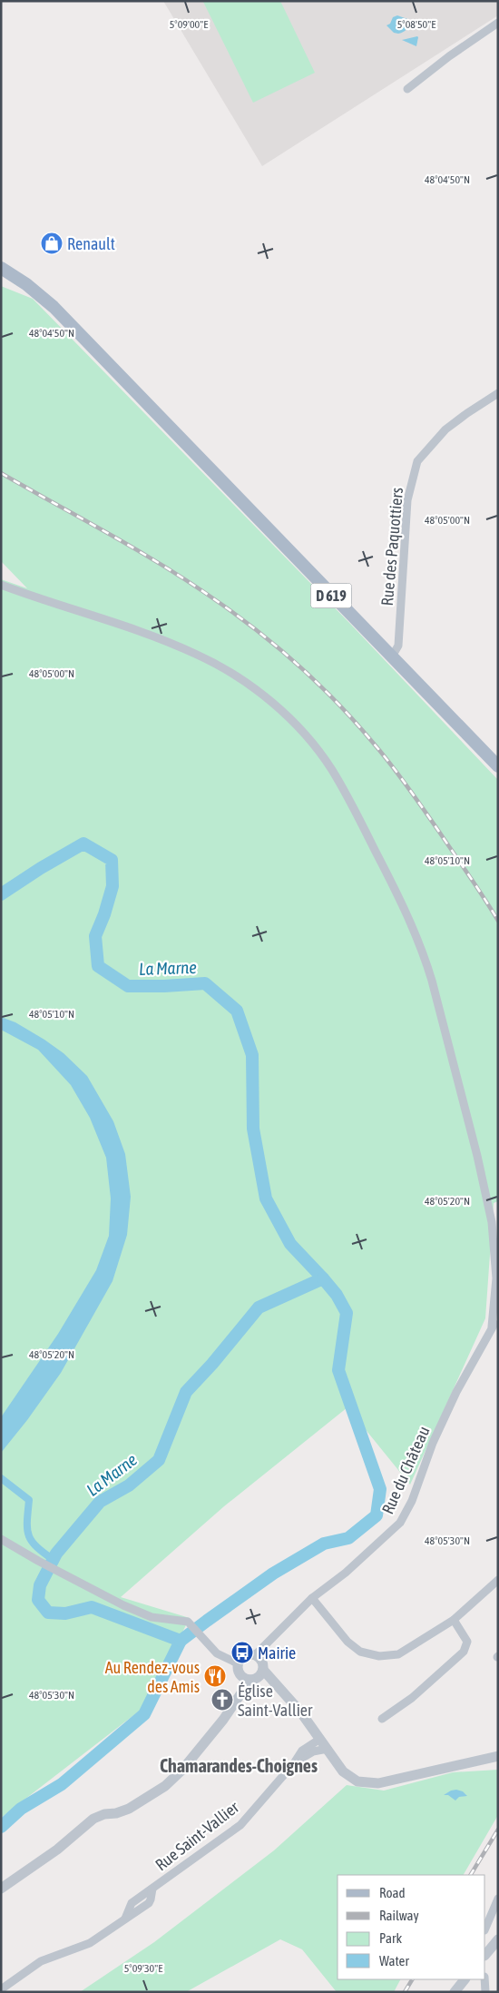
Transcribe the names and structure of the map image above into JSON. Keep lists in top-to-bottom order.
{
  "streets": {
    "main road": ["D 619"],
    "street": ["Rue des Paquottiers", "Rue du Château", "Rue Saint-Vallier"]
  },
  "crossings": [
    ["Rue des Paquottiers", "D 619"]
  ],
  "districts": ["Chamarandes-Choignes"],
  "water": ["La Marne"],
  "places": {
    "shop": ["Renault"],
    "bus stop": ["Mairie"],
    "restaurant": ["Au Rendez-vous des Amis"],
    "church": ["Église Saint-Vallier"]
  },
  "legend": [
    "Road",
    "Railway",
    "Park",
    "Water"
  ],
  "coordinates": [
    "5°09'00\"E",
    "5°08'50\"E",
    "48°04'50\"N",
    "48°05'00\"N",
    "48°05'10\"N",
    "48°05'20\"N",
    "48°05'30\"N",
    "5°09'30\"E"
  ]
}
